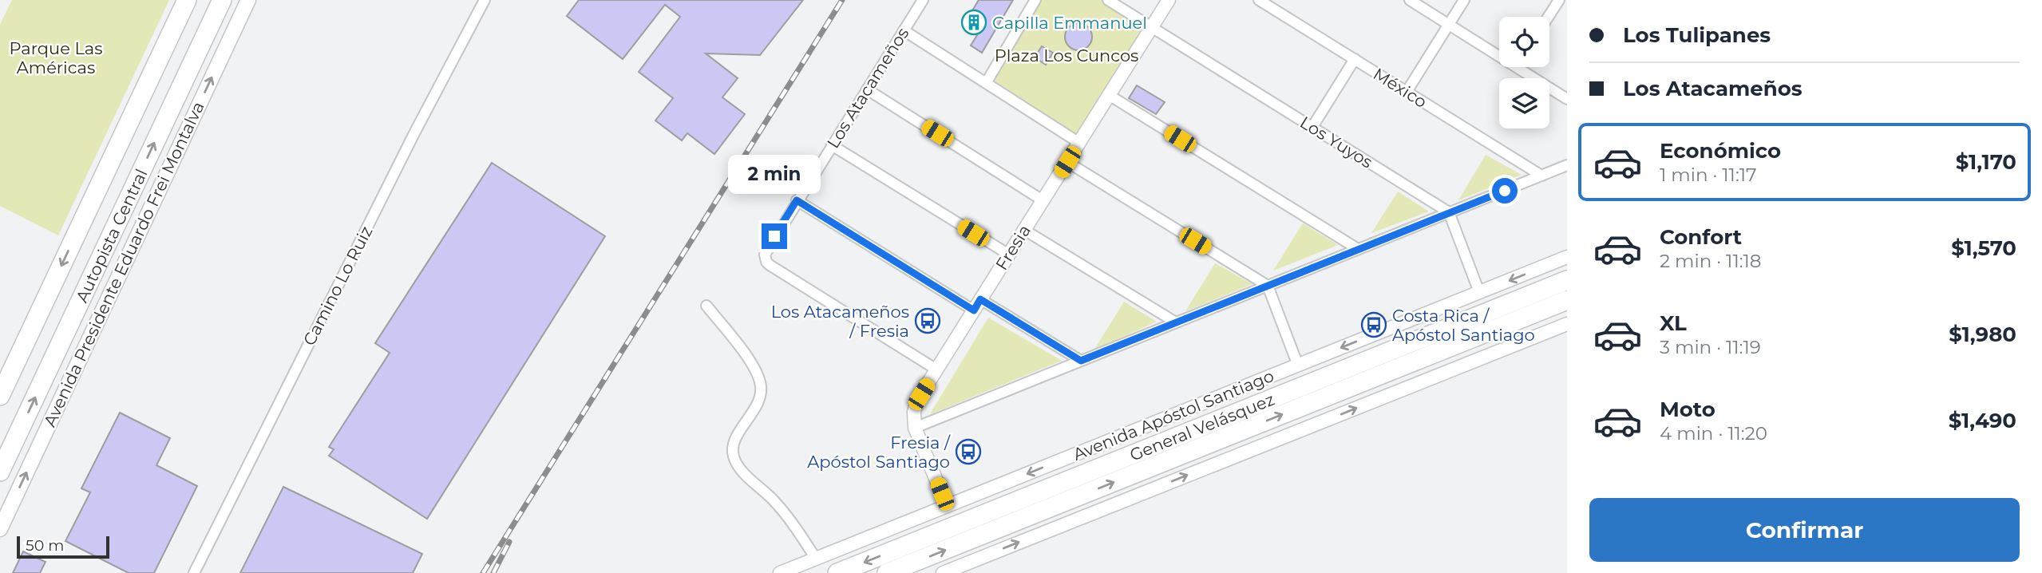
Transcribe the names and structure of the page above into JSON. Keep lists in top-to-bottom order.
{
  "streets": {
    "highway": ["Autopista Central", "General Velásquez"],
    "main road": ["Avenida Presidente Eduardo Frei Montalva"],
    "street": [
      "Los Atacameños",
      "México",
      "Los Yuyos",
      "Fresia",
      "Camino Lo Ruiz",
      "Avenida Apóstol Santiago"
    ]
  },
  "crossings": [
    ["Los Atacameños", "Fresia"],
    ["Los Yuyos", "Fresia"],
    ["Fresia", "Avenida Apóstol Santiago"]
  ],
  "one_way": ["Avenida Presidente Eduardo Frei Montalva"],
  "parks": ["Parque Las Américas", "Plaza Los Cuncos"],
  "places": {
    "building": ["Capilla Emmanuel"],
    "bus stop": ["Los Atacameños / Fresia", "Costa Rica / Apóstol Santiago", "Fresia / Apóstol Santiago"]
  },
  "scale_bar": "50 m",
  "page": {
    "banner": ["Los Tulipanes", "Los Atacameños"],
    "list": [
      {
        "name": "Económico",
        "note": "1 min · 11:17",
        "value": "$1,170"
      },
      {
        "name": "Confort",
        "note": "2 min · 11:18",
        "value": "$1,570"
      },
      {
        "name": "XL",
        "note": "3 min · 11:19",
        "value": "$1,980"
      },
      {
        "name": "Moto",
        "note": "4 min · 11:20",
        "value": "$1,490"
      }
    ],
    "bubble": "2 min",
    "buttons": "Confirmar",
    "scale": "50 m"
  }
}
